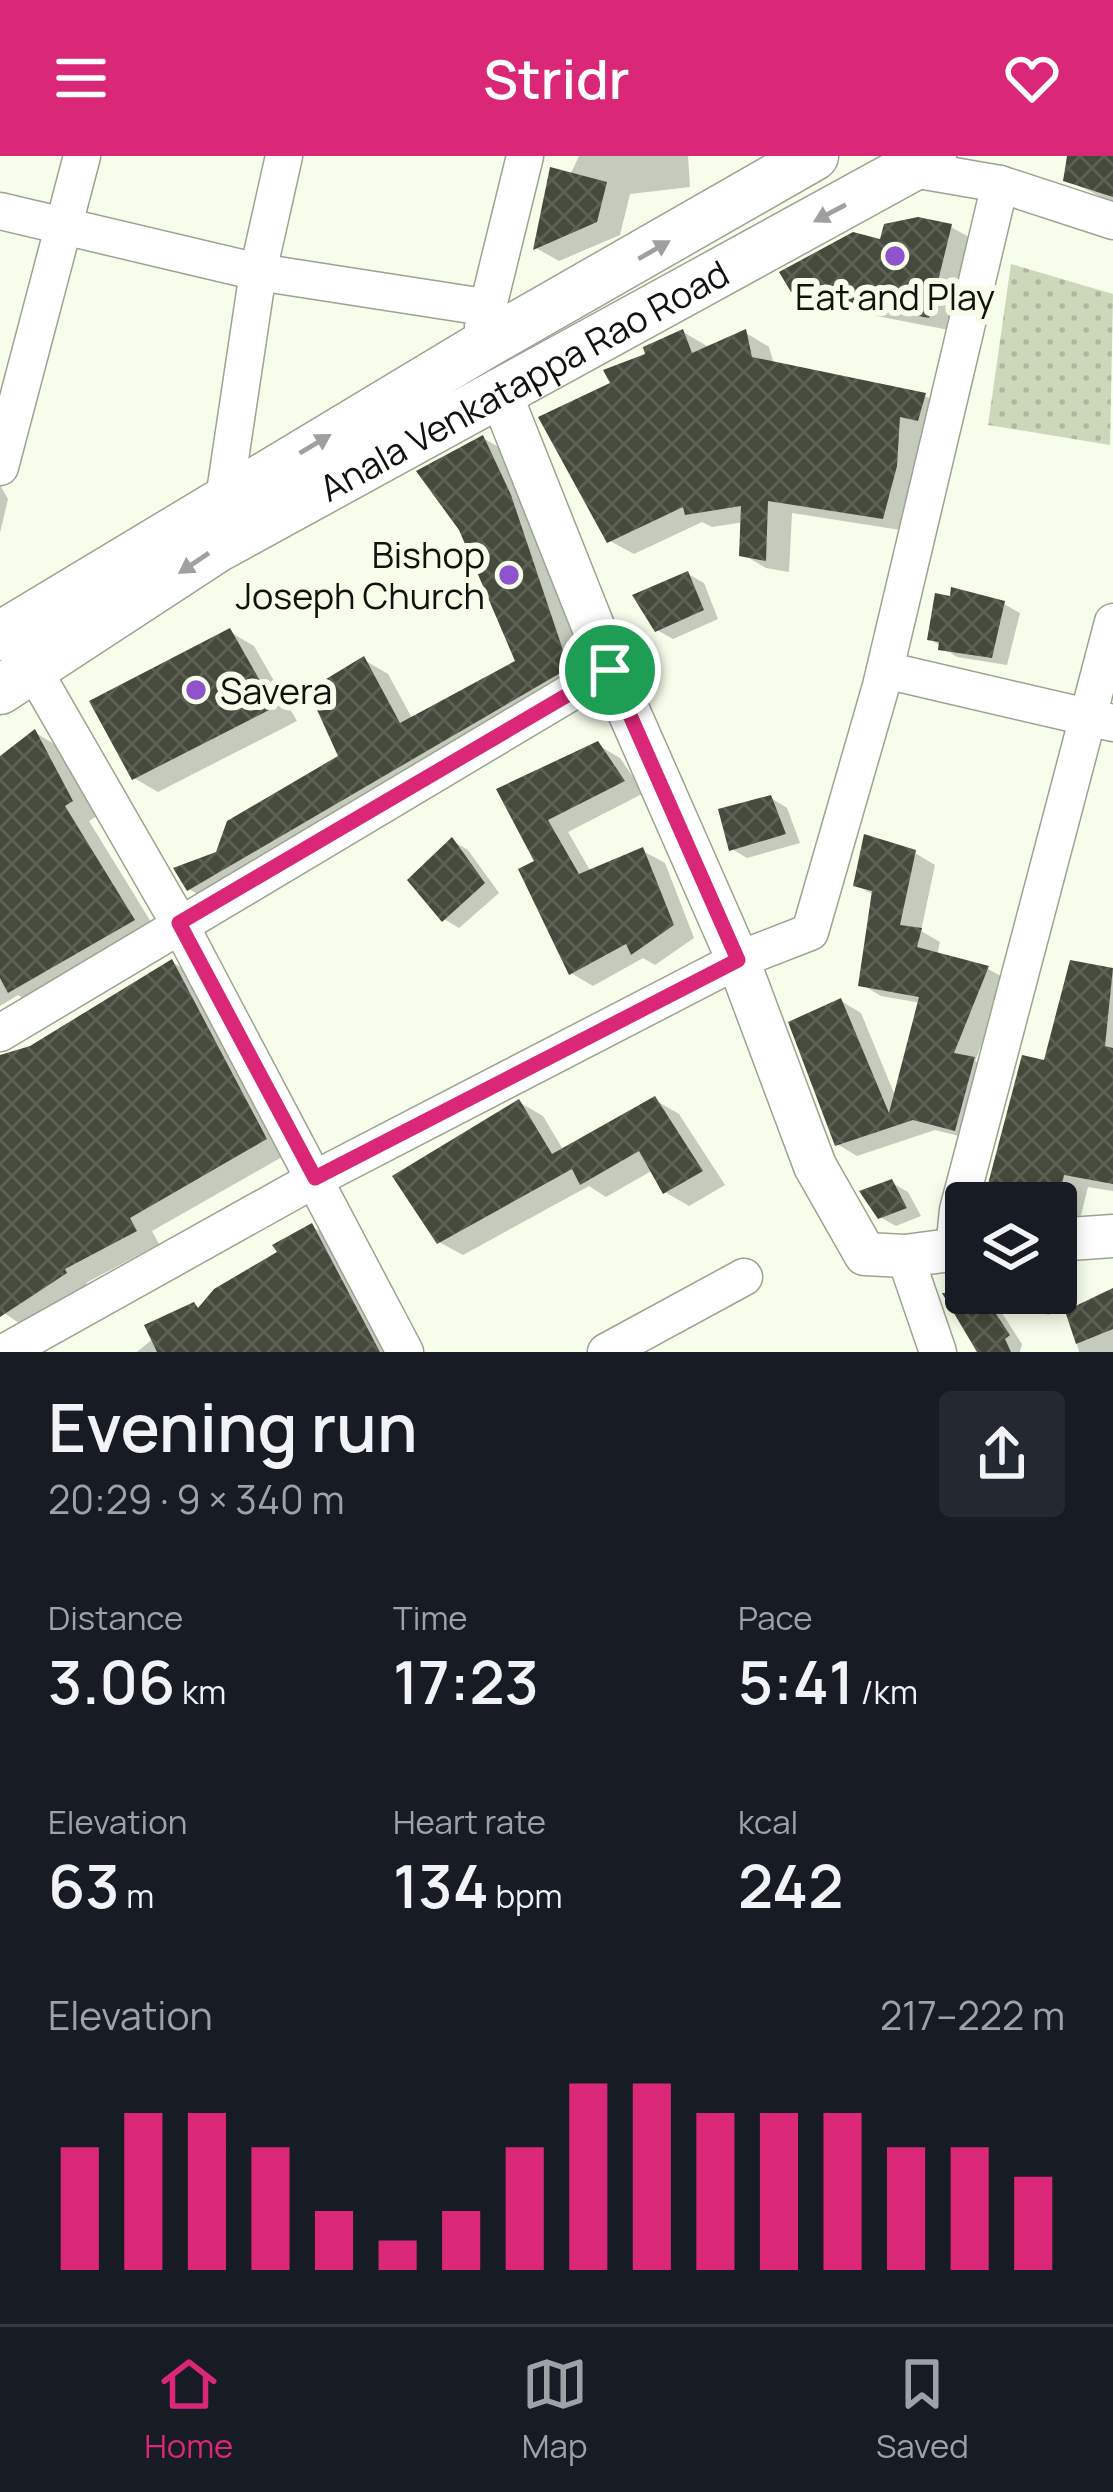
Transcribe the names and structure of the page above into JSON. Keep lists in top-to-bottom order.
{
  "streets": {
    "main road": ["Anala Venkatappa Rao Road"]
  },
  "places": ["Eat and Play", "Bishop Joseph Church", "Savera"],
  "page": {
    "header": "Stridr",
    "heading": ["Evening run", "20:29 · 9 × 340 m"],
    "stats": [
      ["Distance", "3.06 km"],
      ["Time", "17:23"],
      ["Pace", "5:41 /km"],
      ["Elevation", "63 m"],
      ["Heart rate", "134 bpm"],
      ["kcal", "242"]
    ],
    "chart": ["Elevation", "217–222 m"],
    "tabs": ["Home", "Map", "Saved"]
  }
}
